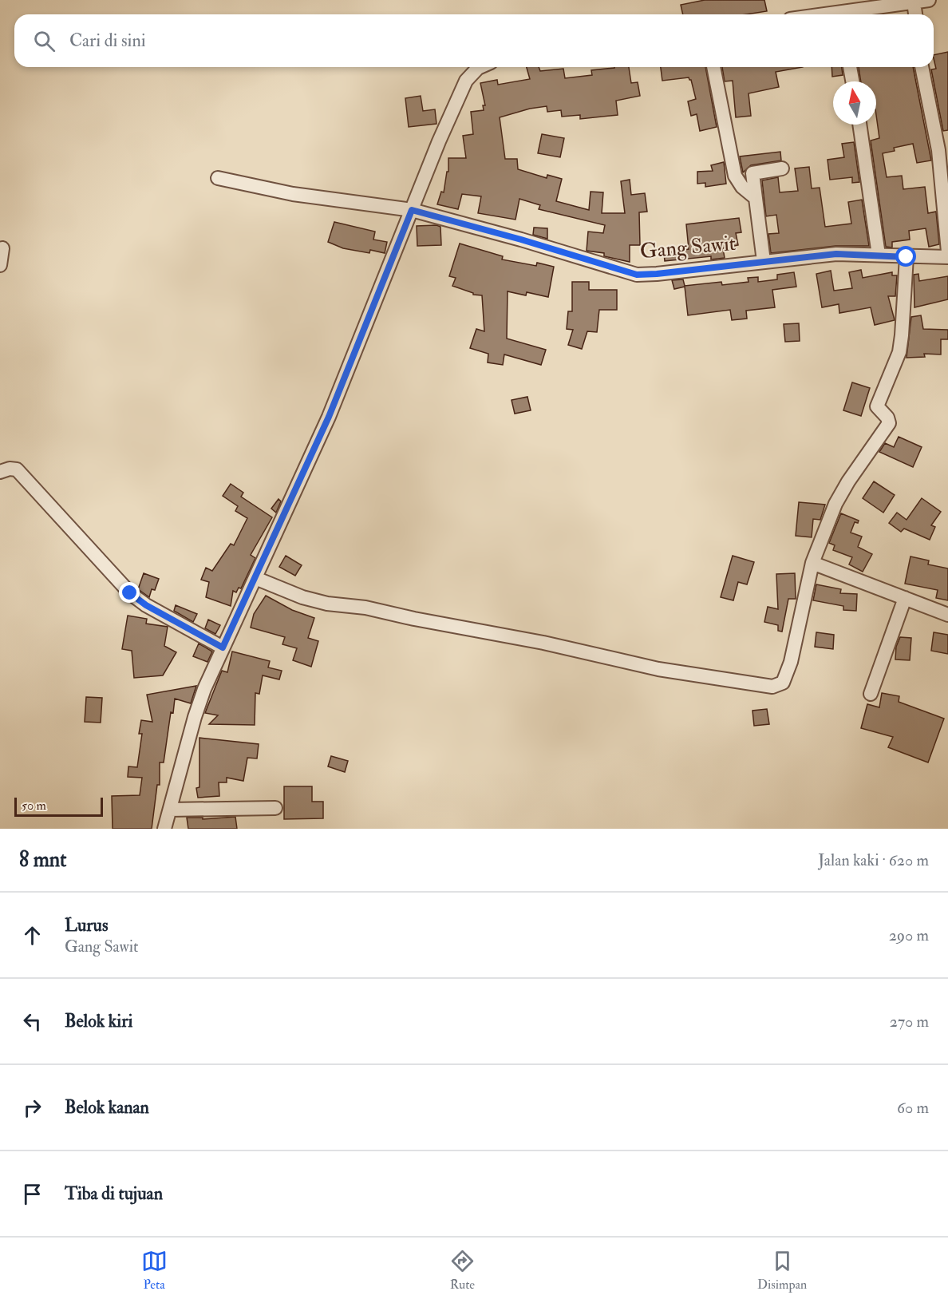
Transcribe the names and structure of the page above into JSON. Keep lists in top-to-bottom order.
{
  "streets": {
    "street": ["Gang Sawit"]
  },
  "scale_bar": "50 m",
  "north": "top",
  "page": {
    "search": "Cari di sini",
    "scale": "50 m",
    "heading": ["8 mnt", "Jalan kaki · 620 m"],
    "list": [
      ["Lurus", "Gang Sawit", "290 m"],
      ["Belok kiri", "270 m"],
      ["Belok kanan", "60 m"],
      "Tiba di tujuan"
    ],
    "nav": ["Peta", "Rute", "Disimpan"]
  }
}
